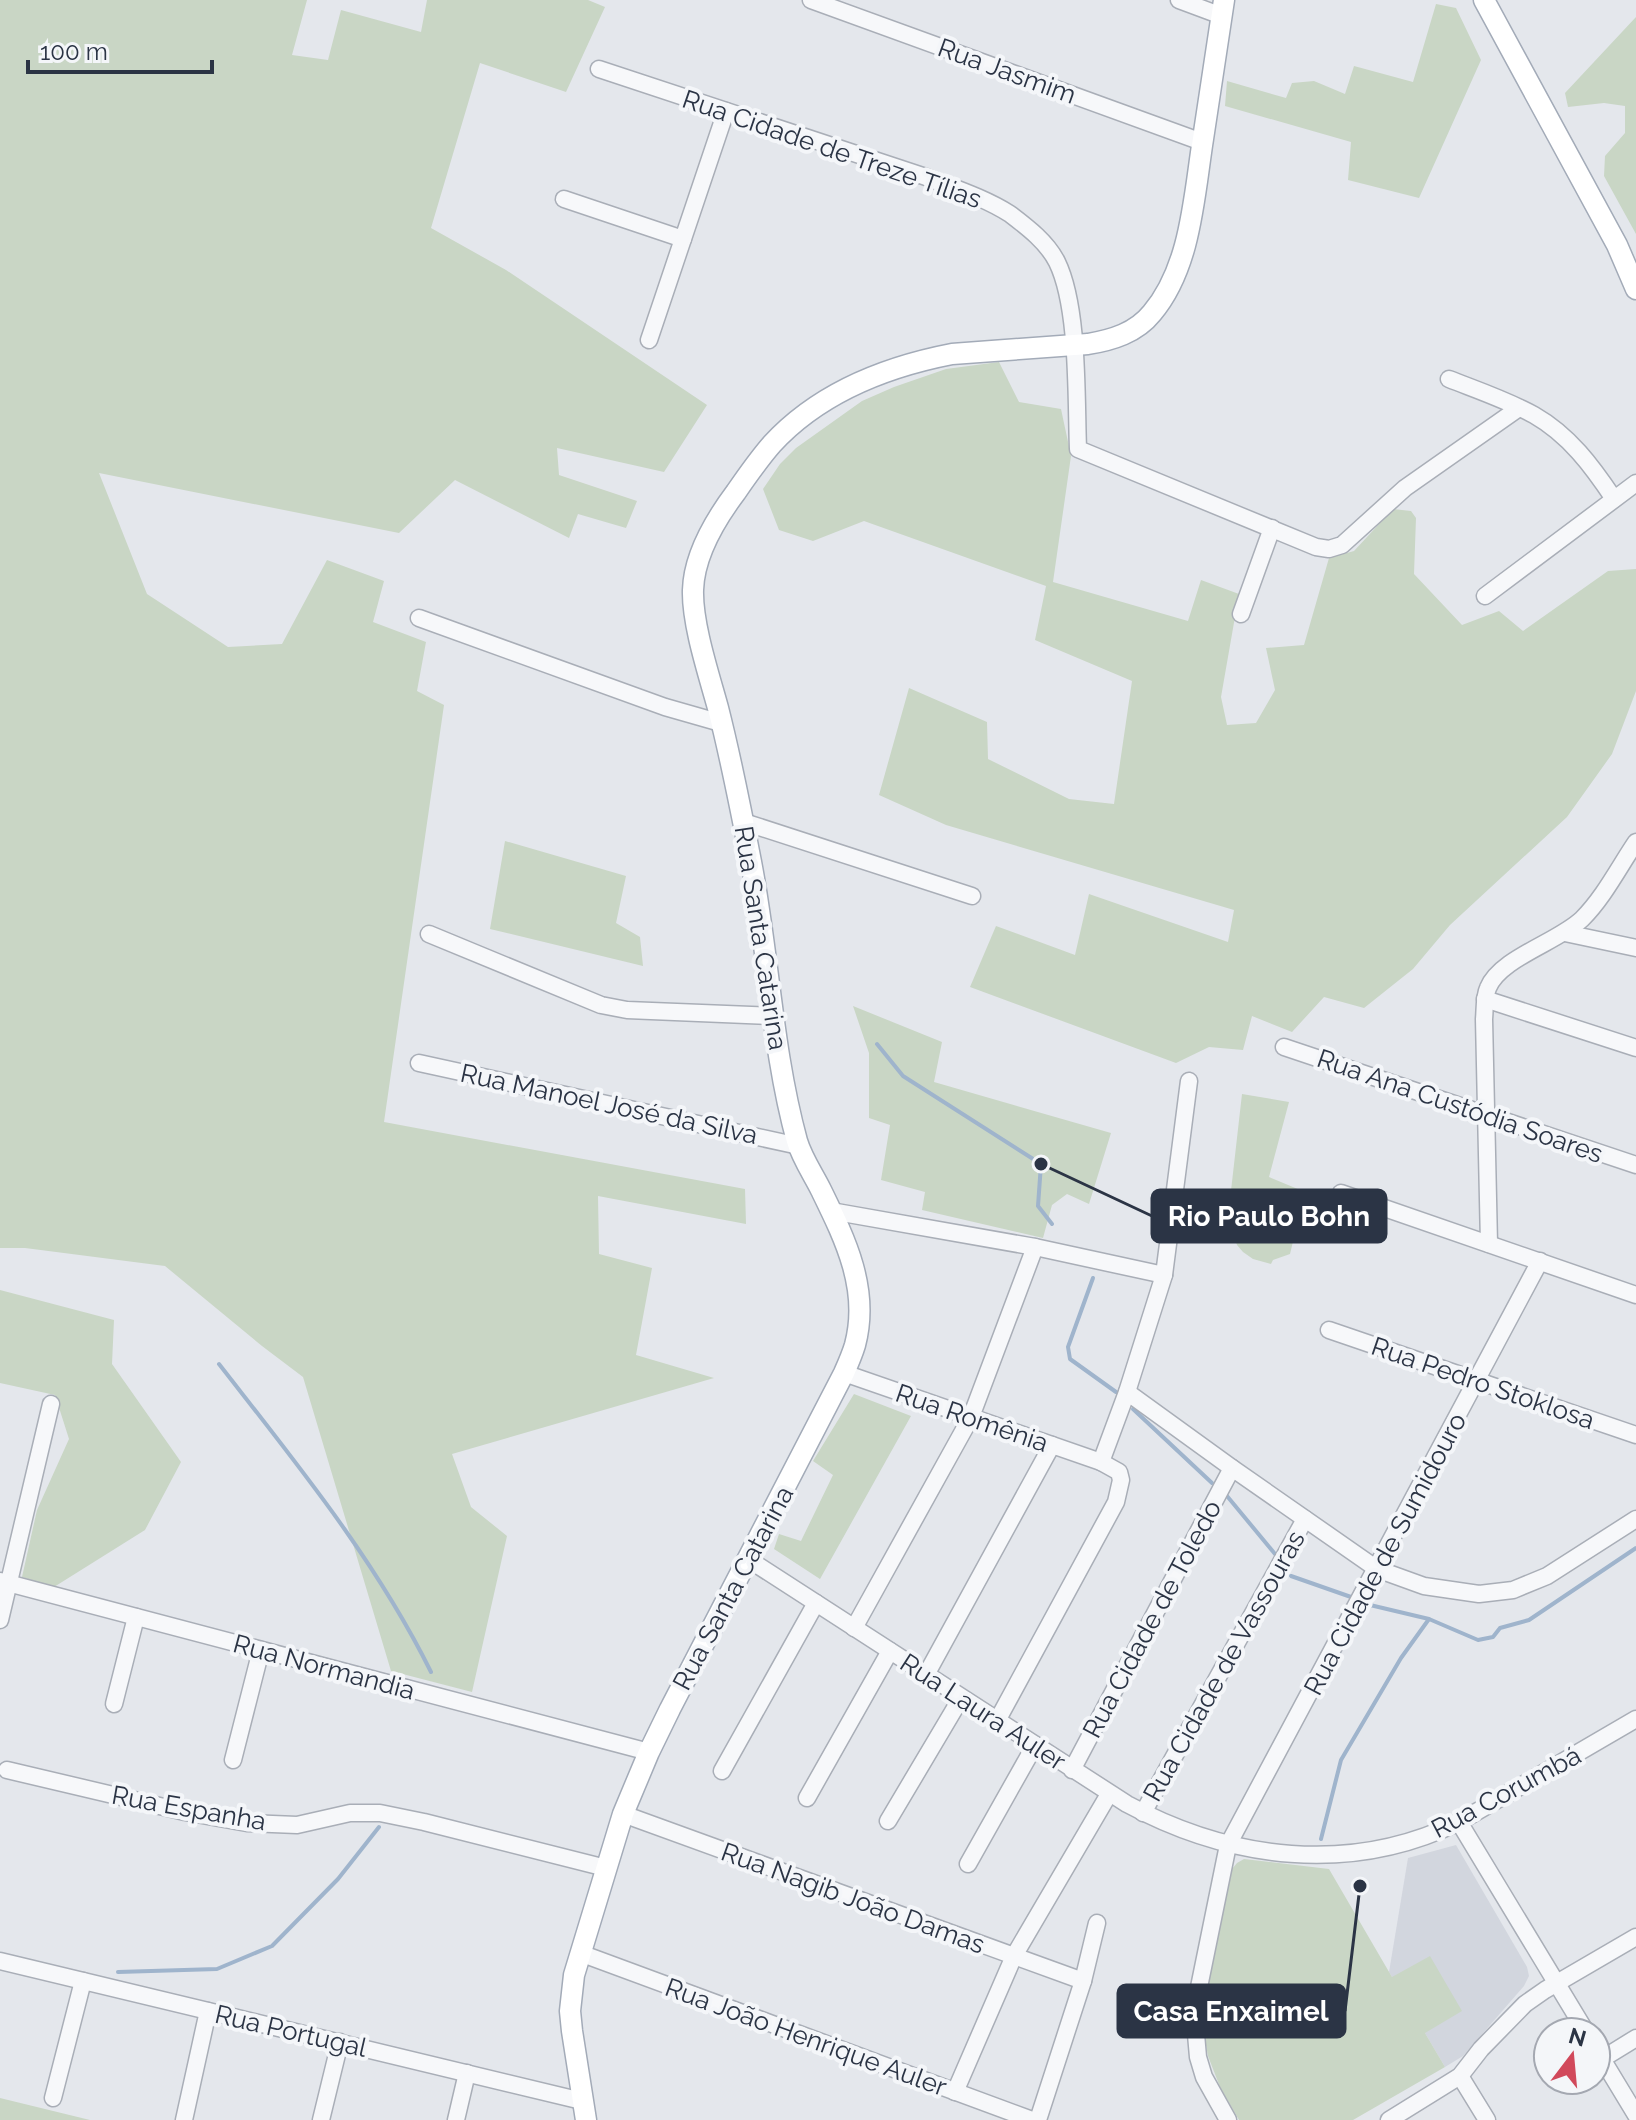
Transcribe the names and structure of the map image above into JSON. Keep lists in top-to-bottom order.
{
  "streets": {
    "main road": ["Rua Santa Catarina"],
    "street": [
      "Rua Jasmim",
      "Rua Cidade de Treze Tílias",
      "Rua Manoel José da Silva",
      "Rua Ana Custódia Soares",
      "Rua Pedro Stoklosa",
      "Rua Romênia",
      "Rua Cidade de Sumidouro",
      "Rua Cidade de Toledo",
      "Rua Cidade de Vassouras",
      "Rua Normandia",
      "Rua Laura Auler",
      "Rua Corumbá",
      "Rua Espanha",
      "Rua Nagib João Damas",
      "Rua Portugal",
      "Rua João Henrique Auler"
    ]
  },
  "crossings": [
    ["Rua Jasmim", "Rua Santa Catarina"],
    ["Rua Cidade de Treze Tílias", "Rua Santa Catarina"],
    ["Rua Santa Catarina", "Rua Manoel José da Silva"],
    ["Rua Santa Catarina", "Rua Romênia"],
    ["Rua Santa Catarina", "Rua Normandia"],
    ["Rua Santa Catarina", "Rua Laura Auler"],
    ["Rua Santa Catarina", "Rua Espanha"],
    ["Rua Santa Catarina", "Rua Nagib João Damas"],
    ["Rua Santa Catarina", "Rua Portugal"],
    ["Rua Santa Catarina", "Rua João Henrique Auler"],
    ["Rua Pedro Stoklosa", "Rua Cidade de Sumidouro"],
    ["Rua Cidade de Sumidouro", "Rua Laura Auler"],
    ["Rua Cidade de Sumidouro", "Rua Corumbá"],
    ["Rua Cidade de Toledo", "Rua Laura Auler"],
    ["Rua Cidade de Vassouras", "Rua Laura Auler"],
    ["Rua Laura Auler", "Rua Corumbá"]
  ],
  "places": ["Rio Paulo Bohn", "Casa Enxaimel"],
  "scale_bar": "100 m",
  "north": "top"
}
